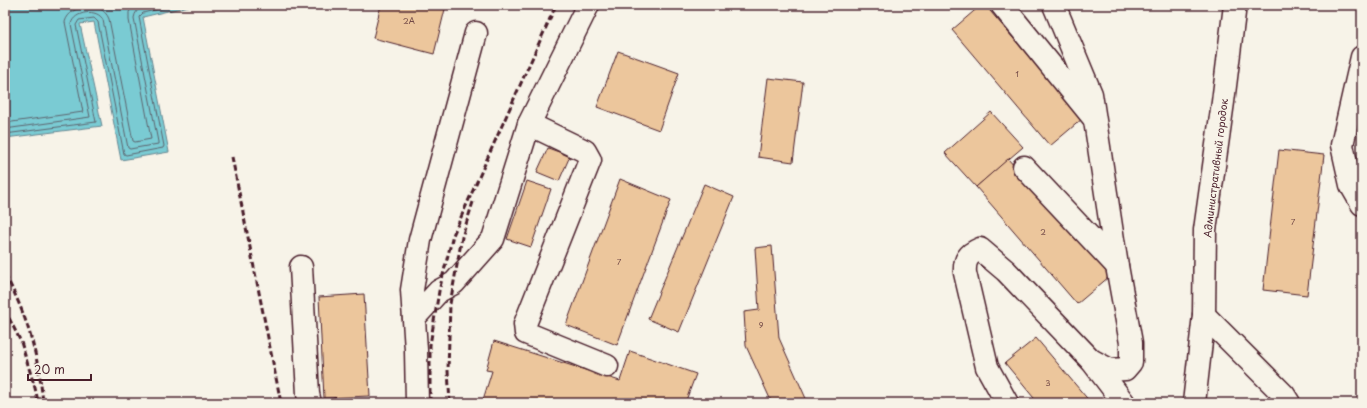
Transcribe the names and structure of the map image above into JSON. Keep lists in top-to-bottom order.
{
  "streets": {
    "street": ["Административный городок"]
  },
  "house_numbers": [
    "2А",
    "1",
    "7",
    "2",
    "7",
    "9",
    "3"
  ],
  "scale_bar": "20 m"
}
